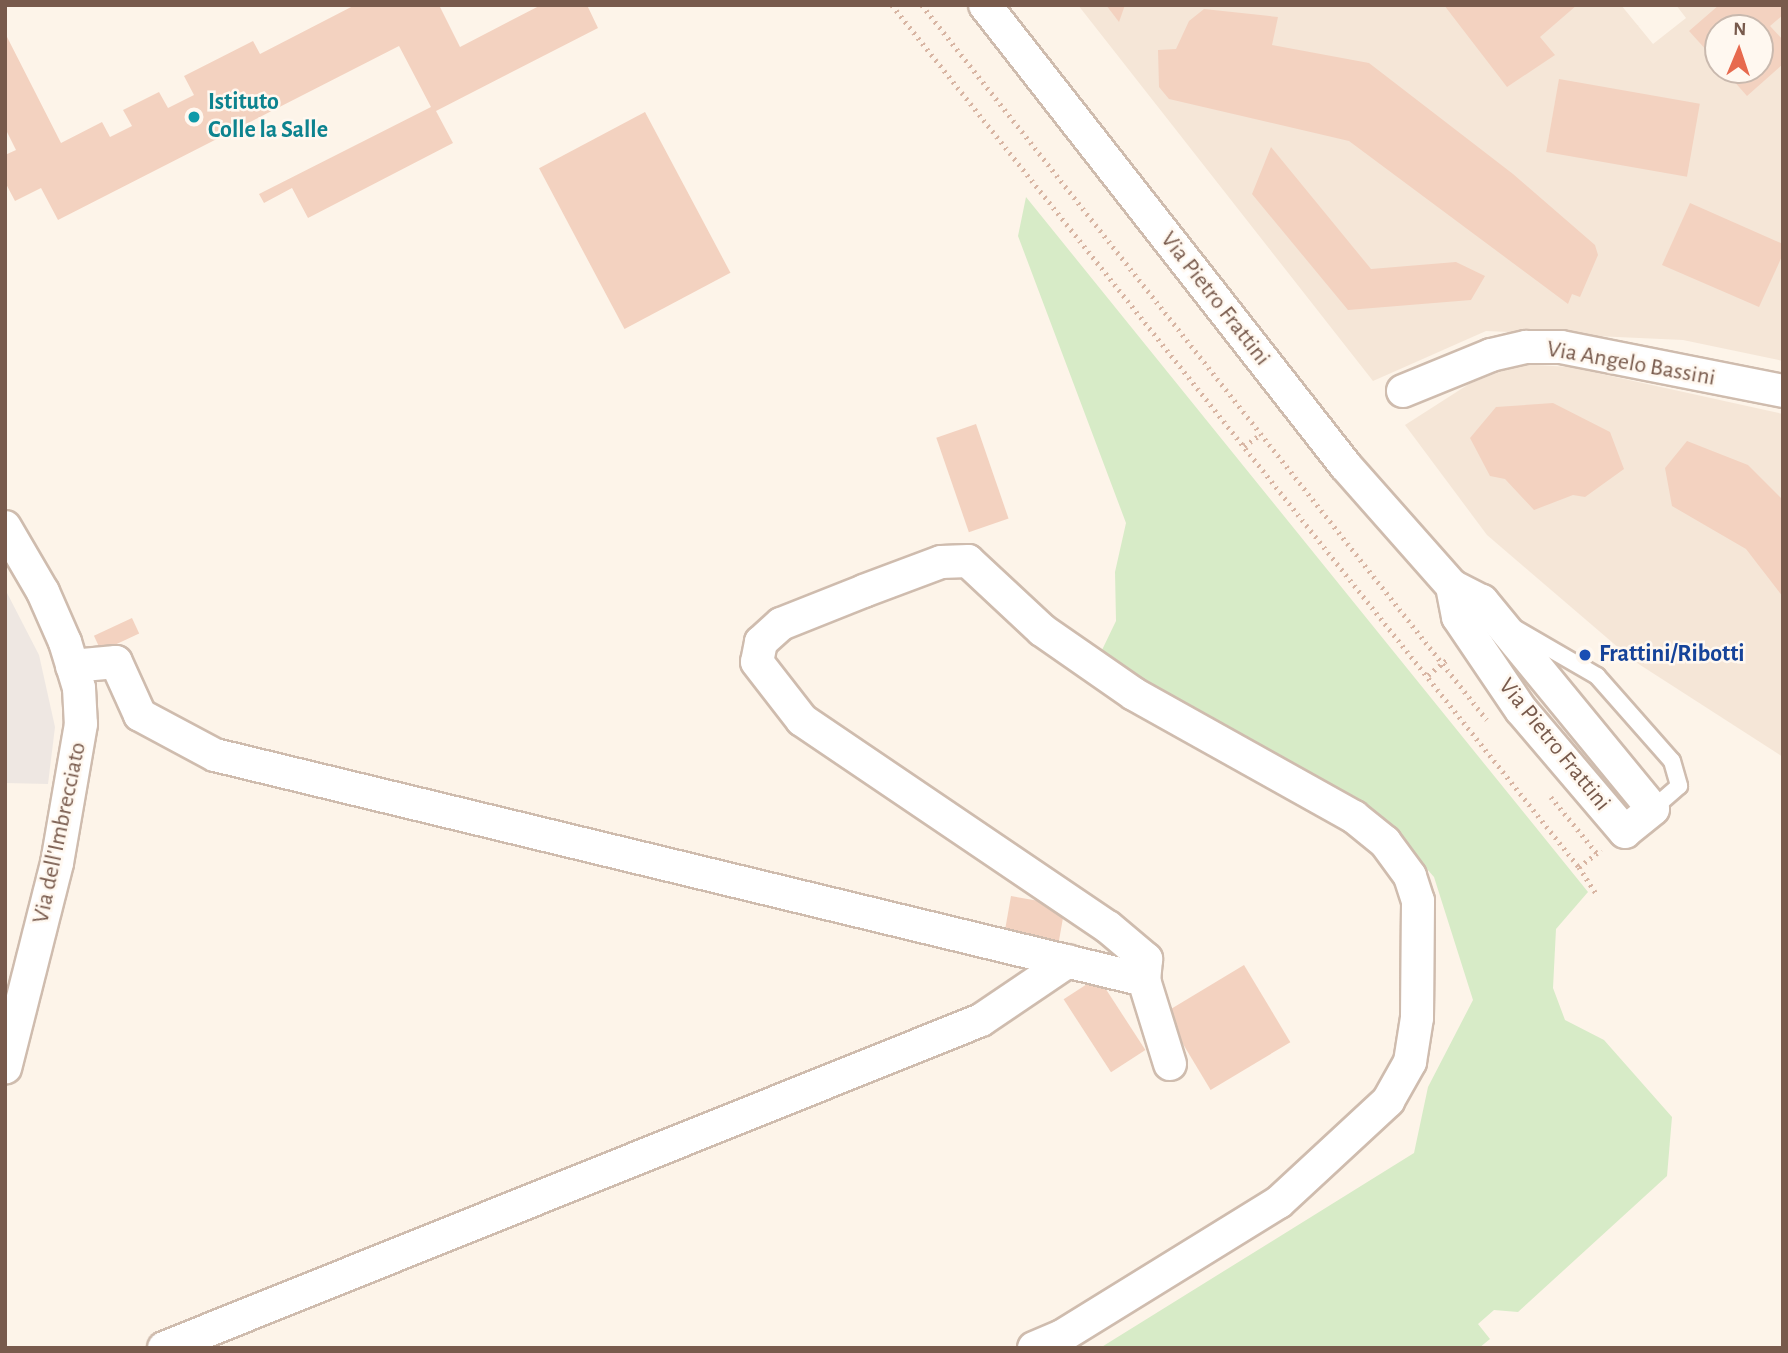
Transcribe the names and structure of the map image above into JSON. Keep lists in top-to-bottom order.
{
  "streets": {
    "street": ["Via Pietro Frattini", "Via Angelo Bassini", "Via dell'Imbrecciato"]
  },
  "places": ["Istituto Colle la Salle", "Frattini/Ribotti"],
  "north": "top"
}
